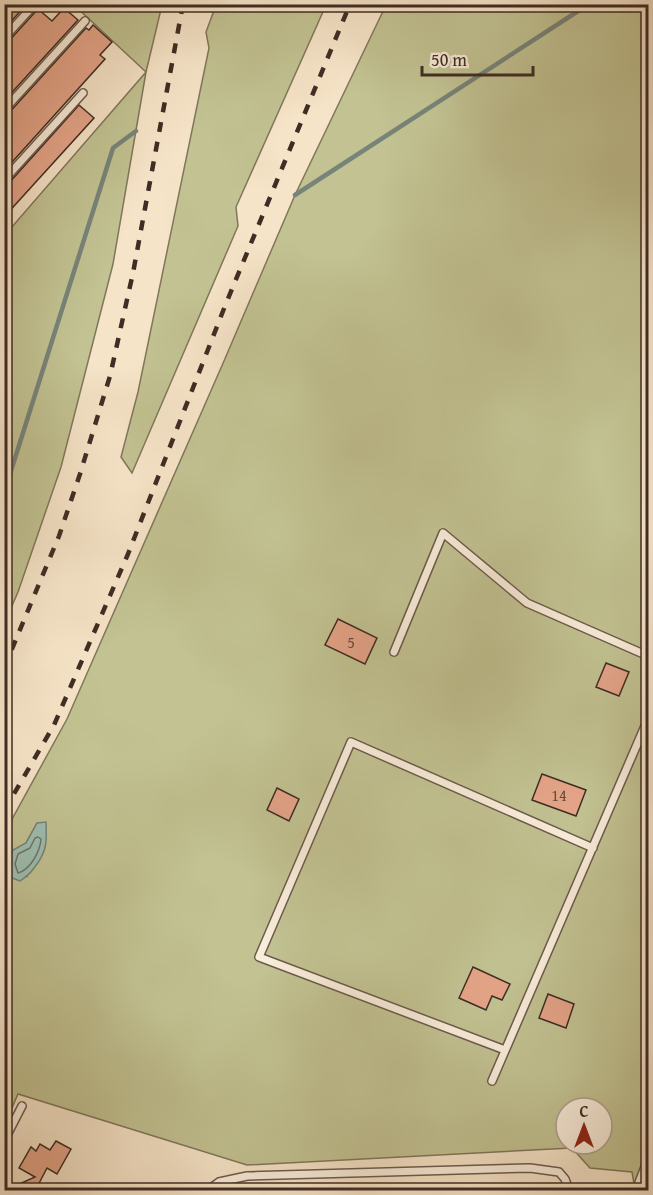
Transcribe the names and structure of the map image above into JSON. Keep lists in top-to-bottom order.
{
  "house_numbers": ["5", "14"],
  "scale_bar": "50 m",
  "north": "top"
}
